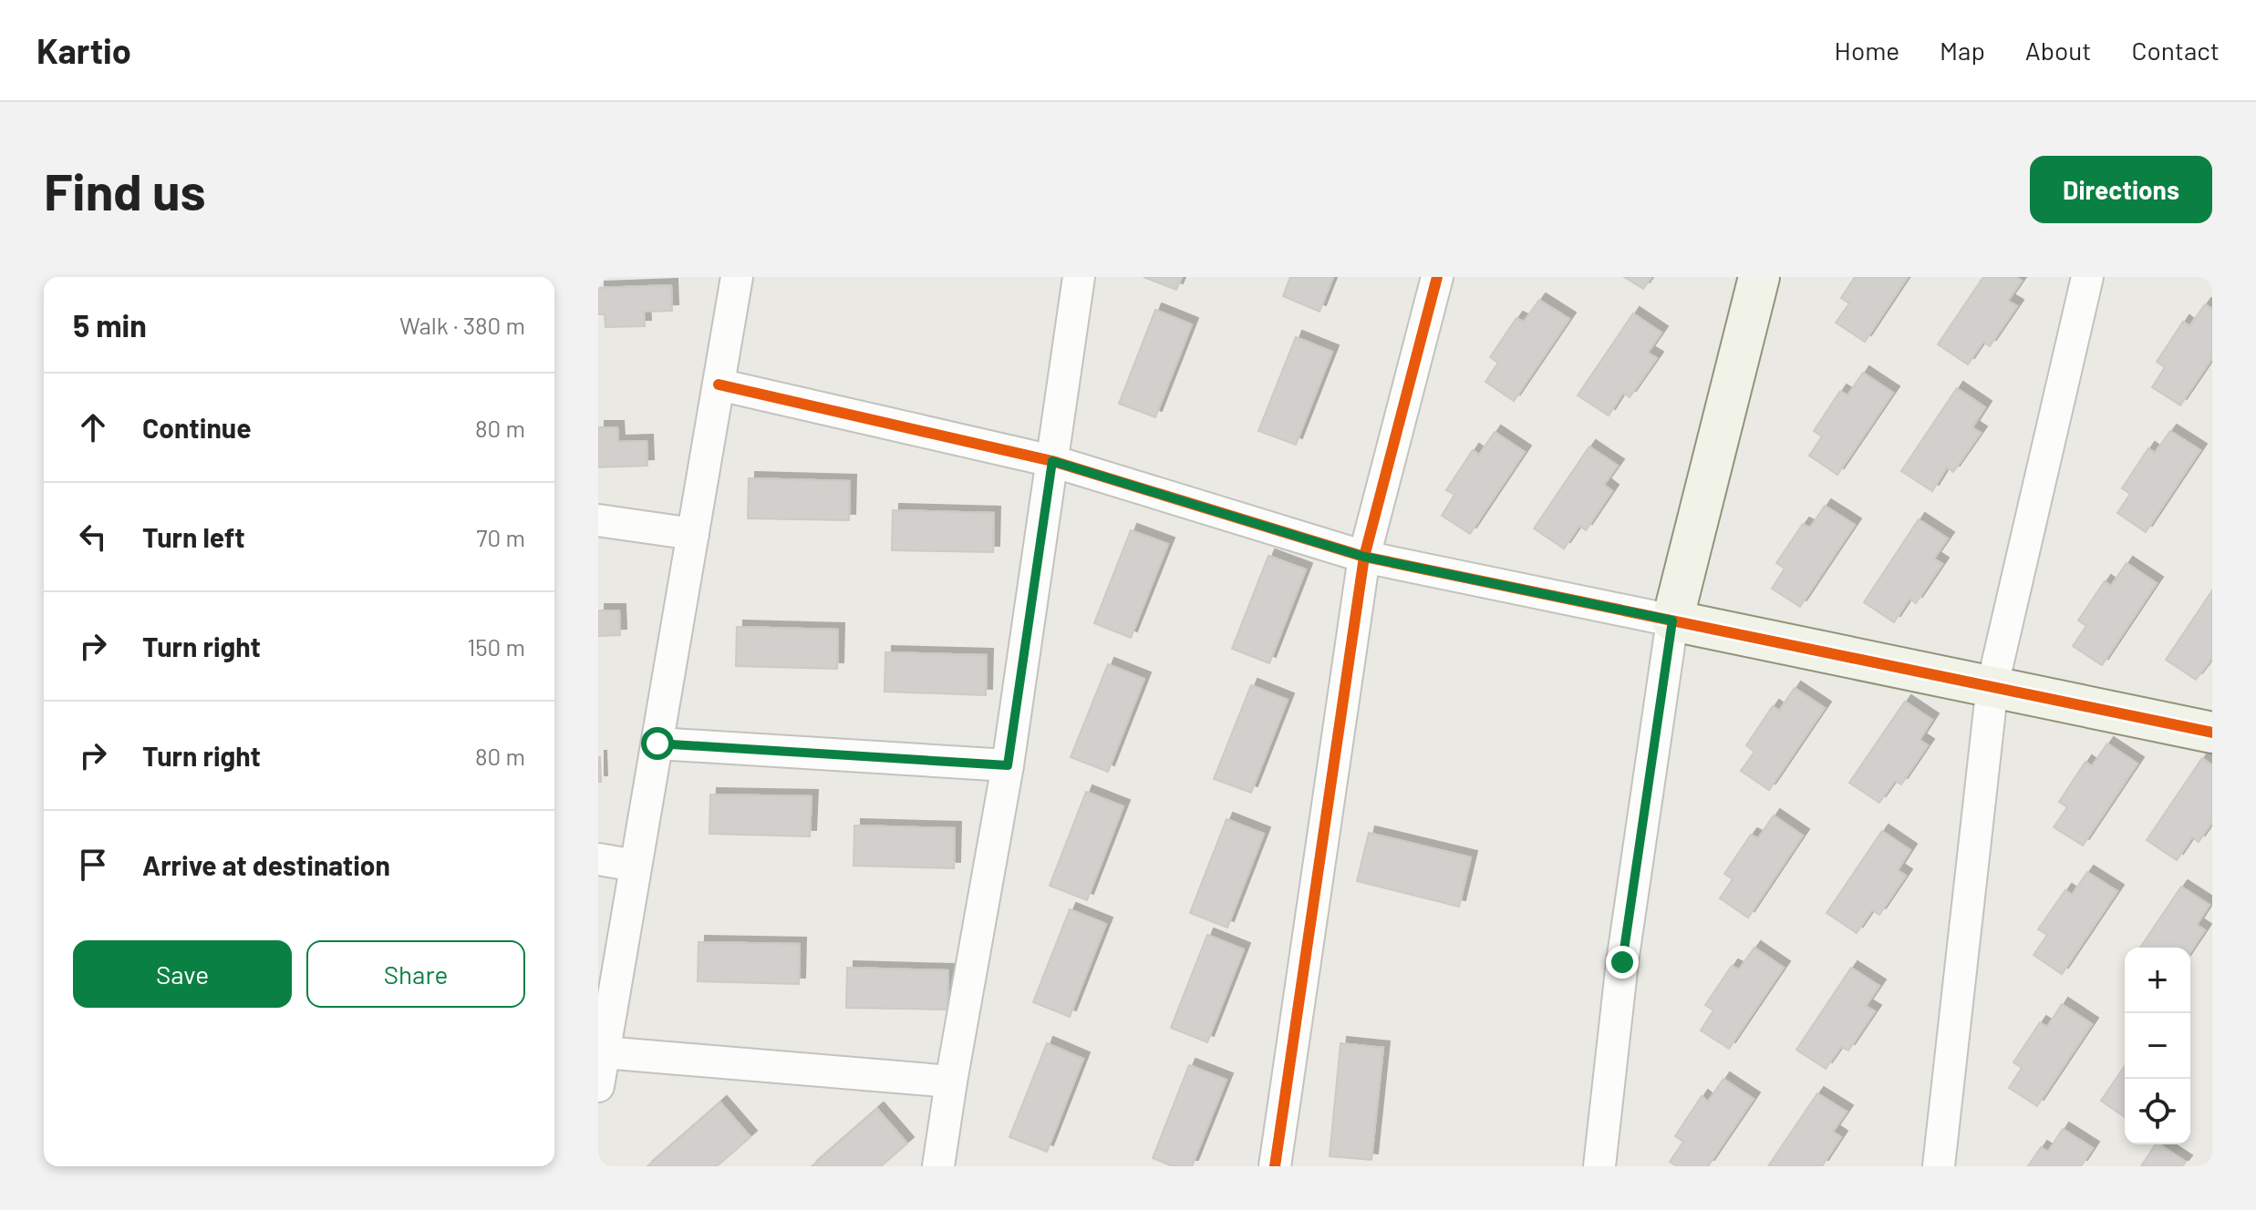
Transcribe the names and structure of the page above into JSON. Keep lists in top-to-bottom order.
{
  "page": {
    "header": "Kartio",
    "nav": [
      "Home",
      "Map",
      "About",
      "Contact"
    ],
    "buttons": [
      "Directions",
      ["Save", "Share"]
    ],
    "title": "Find us",
    "heading": ["5 min", "Walk · 380 m"],
    "list": [
      ["Continue", "80 m"],
      ["Turn left", "70 m"],
      ["Turn right", "150 m"],
      ["Turn right", "80 m"],
      "Arrive at destination"
    ],
    "map_buttons": ["+", "−"]
  }
}
